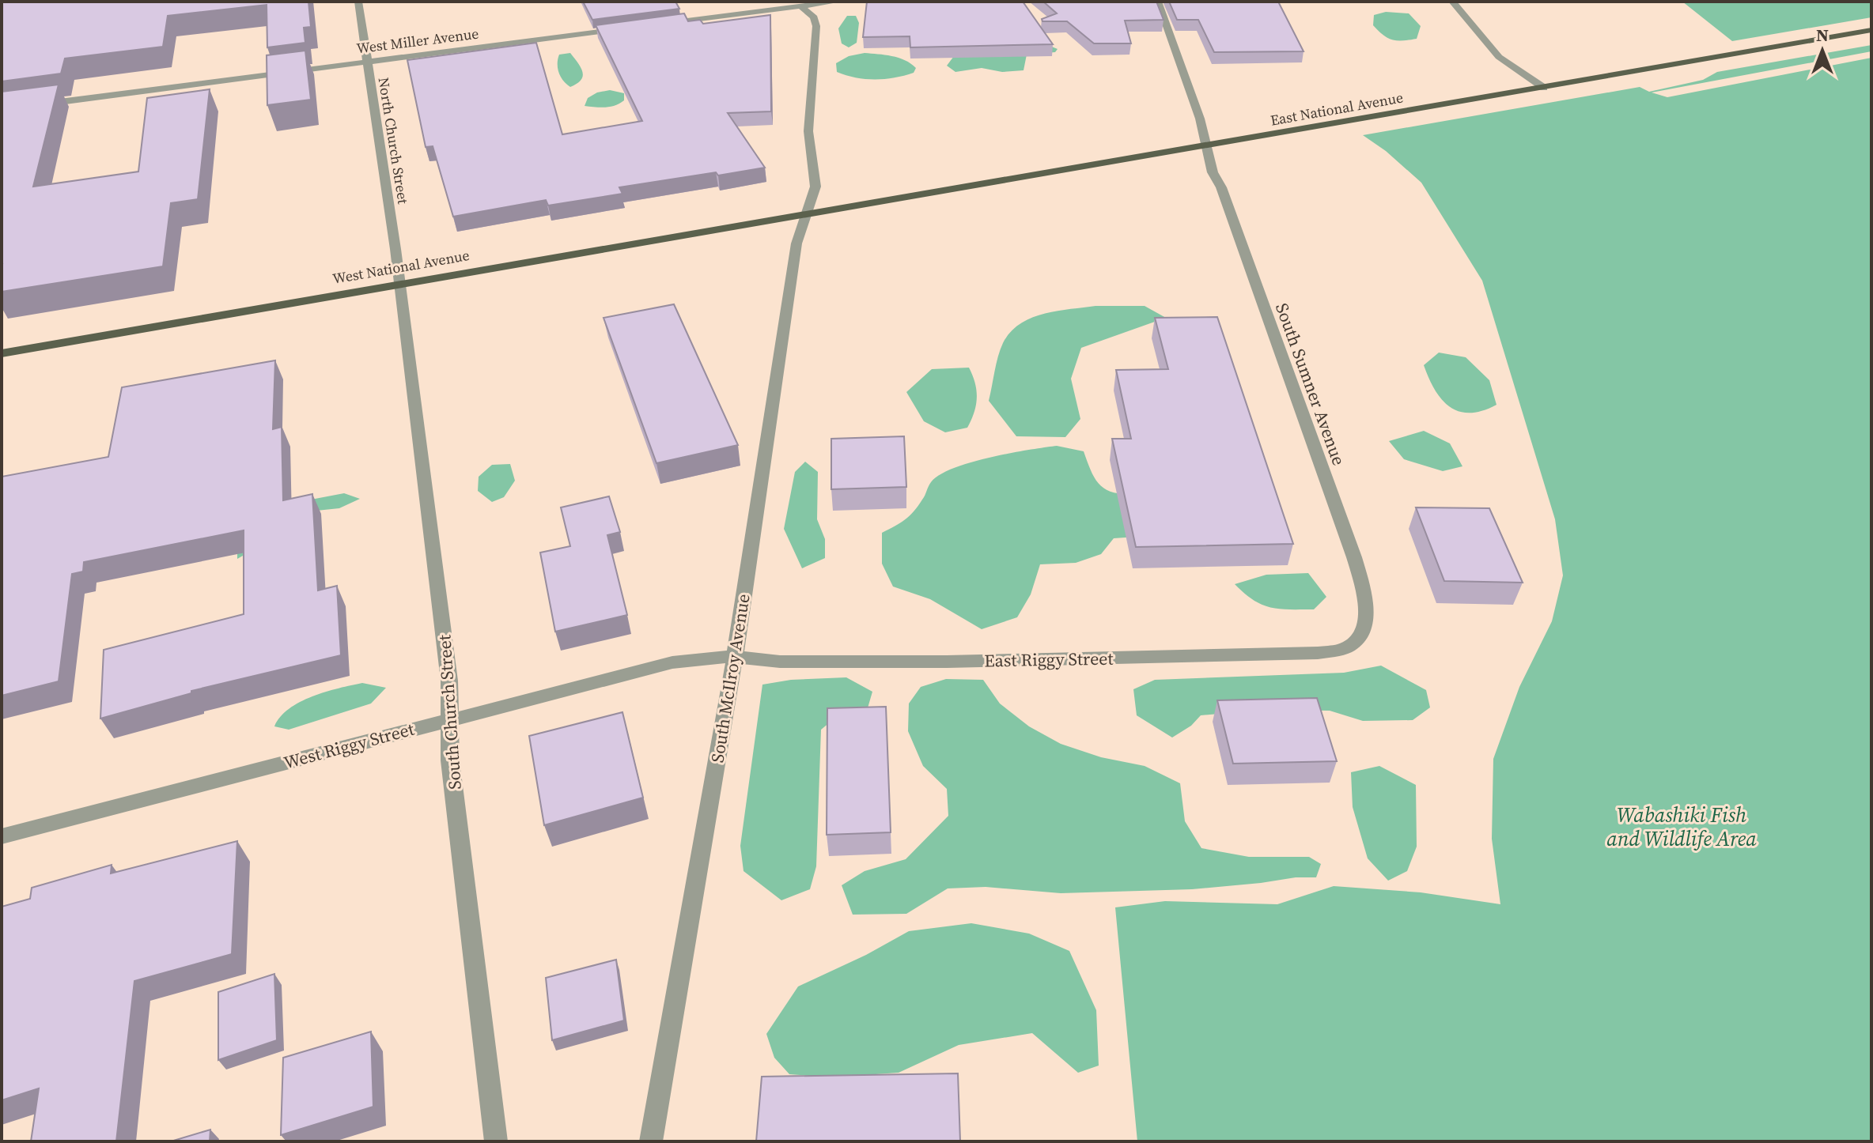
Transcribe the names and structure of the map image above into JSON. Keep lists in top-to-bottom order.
{
  "streets": {
    "main road": ["East National Avenue", "West National Avenue"],
    "street": [
      "West Miller Avenue",
      "North Church Street",
      "South Sumner Avenue",
      "East Riggy Street",
      "South McIlroy Avenue",
      "South Church Street",
      "West Riggy Street"
    ]
  },
  "crossings": [
    ["West Miller Avenue", "North Church Street"],
    ["East National Avenue", "West National Avenue"],
    ["East National Avenue", "South Sumner Avenue"],
    ["East National Avenue", "South McIlroy Avenue"],
    ["North Church Street", "West National Avenue"],
    ["North Church Street", "South Church Street"],
    ["West National Avenue", "South McIlroy Avenue"],
    ["West National Avenue", "South Church Street"],
    ["South Sumner Avenue", "East Riggy Street"],
    ["East Riggy Street", "South McIlroy Avenue"],
    ["East Riggy Street", "West Riggy Street"],
    ["South McIlroy Avenue", "West Riggy Street"],
    ["South Church Street", "West Riggy Street"]
  ],
  "parks": ["Wabashiki Fish and Wildlife Area"],
  "north": "top"
}
